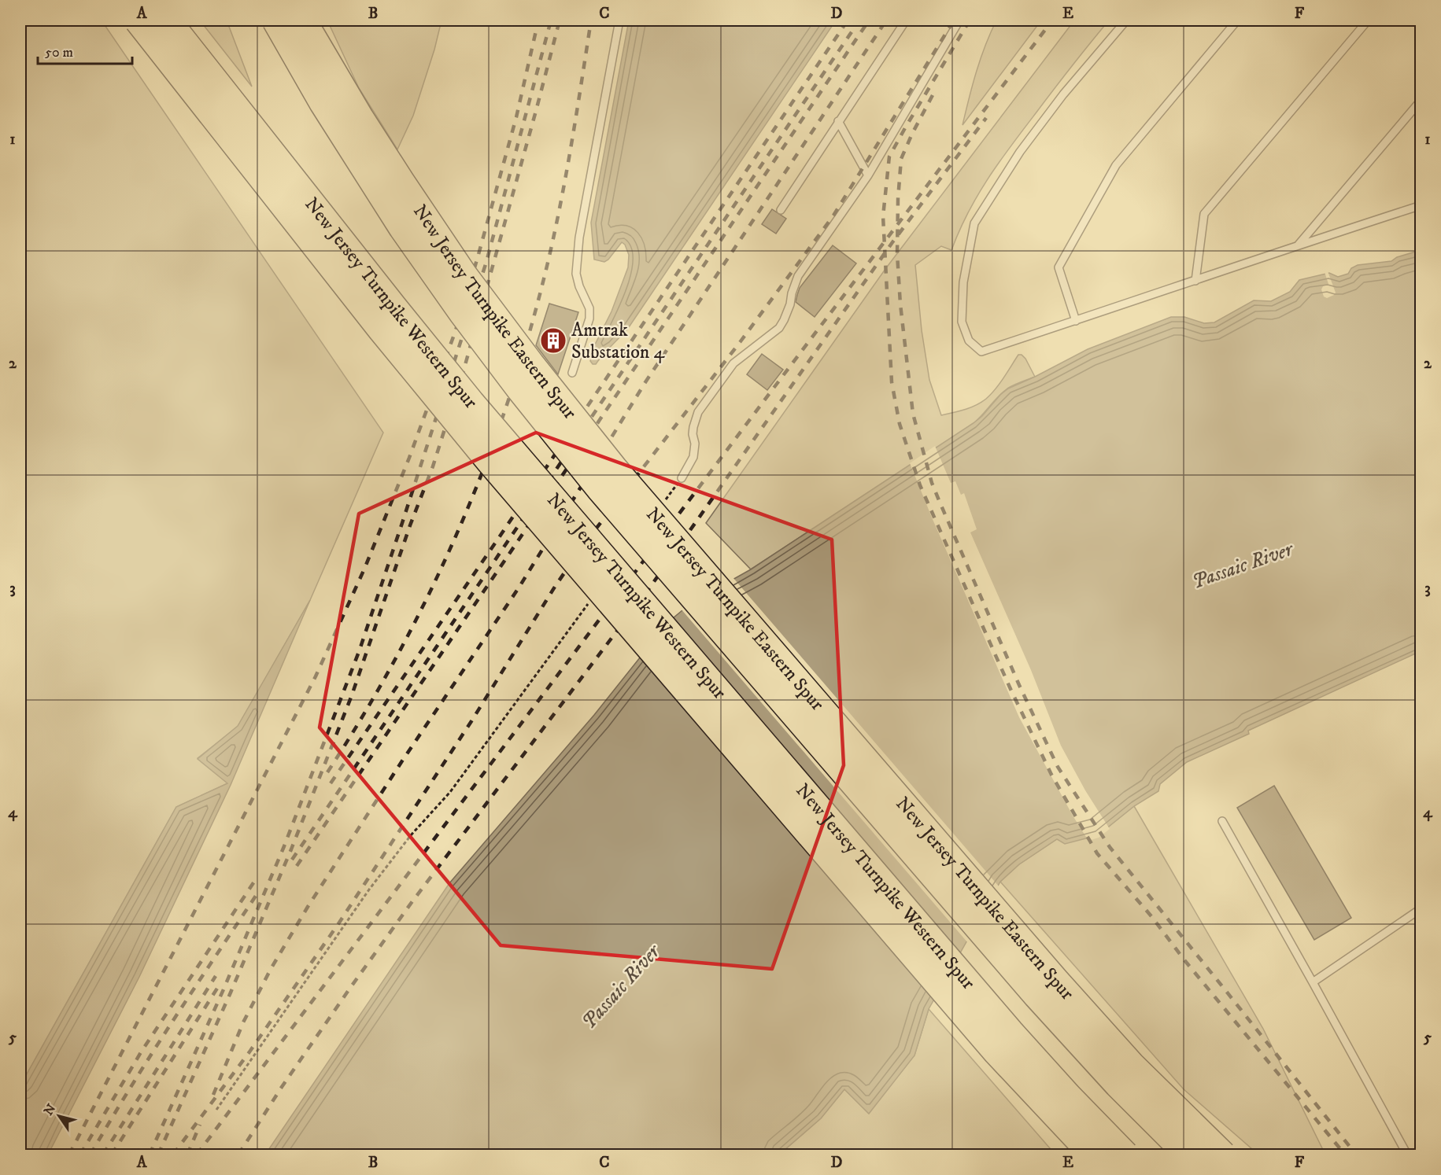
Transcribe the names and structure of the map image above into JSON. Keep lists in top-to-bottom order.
{
  "streets": {
    "highway": ["New Jersey Turnpike Western Spur", "New Jersey Turnpike Eastern Spur"]
  },
  "water": ["Passaic River"],
  "places": {
    "building": ["Amtrak Substation 4"]
  },
  "scale_bar": "50 m",
  "north": "top left",
  "grid": {
    "columns": [
      "A",
      "B",
      "C",
      "D",
      "E",
      "F"
    ],
    "rows": [
      "1",
      "2",
      "3",
      "4",
      "5"
    ]
  }
}
